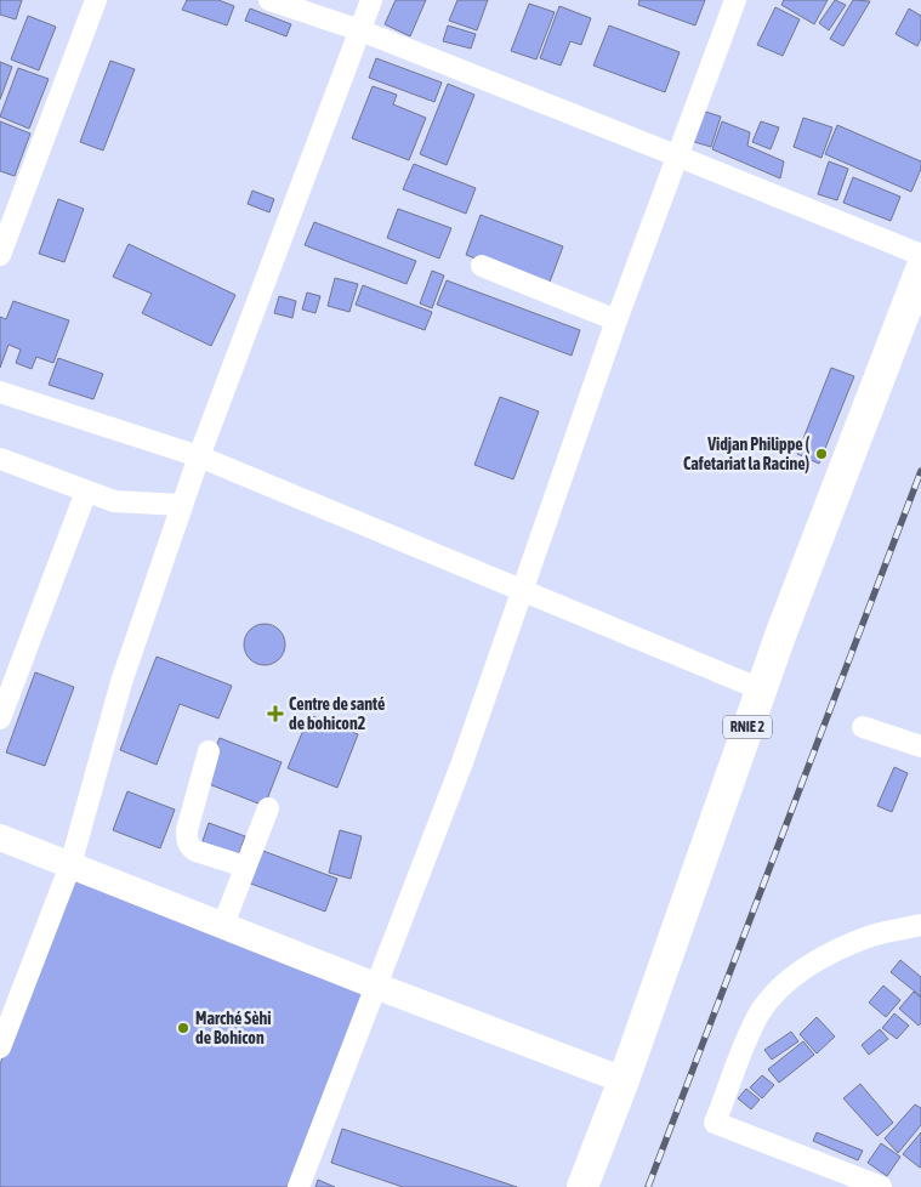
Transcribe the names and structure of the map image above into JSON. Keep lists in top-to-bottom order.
{
  "streets": {
    "highway": ["RNIE 2"]
  },
  "places": {
    "other": ["Vidjan Philippe ( Cafetariat la Racine)", "Marché Sèhi de Bohicon"],
    "health": ["Centre de santé de bohicon2"]
  }
}
